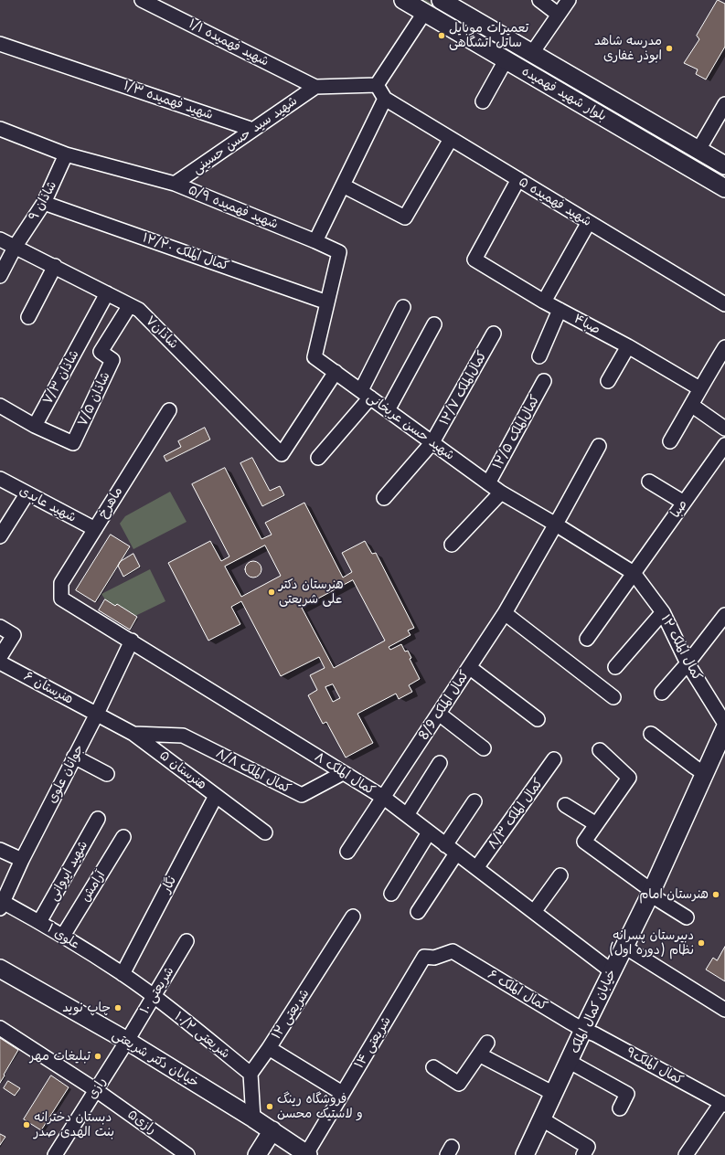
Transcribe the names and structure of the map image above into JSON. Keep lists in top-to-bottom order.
{
  "streets": {
    "main road": ["بلوار شهید فهمیده", "خیابان کمال الملک", "خیابان دکتر شریعتی"],
    "street": [
      "شهید فهمیده ۱/۱",
      "شهید فهمیده ۱/۳",
      "شهید سید حسن حسینی",
      "شاذان ۹",
      "شهید فهمیده ۵",
      "شهید فهمیده ۵/۹",
      "کمال الملک ۱۲/۲۰",
      "صبا۴",
      "شاذان۷",
      "شاذان ۷/۳",
      "کمال‌الملک ۱۲/۷",
      "شاذان ۷/۵",
      "شهید حسن عربخانی",
      "کمال‌الملک ۱۲/۵",
      "ماهرخ",
      "شهید عابدی",
      "صبا",
      "کمال الملک ۱۲",
      "هنرستان ۶",
      "کمال الملک 8/9",
      "هنرستان ۵",
      "کمال الملک ۸/۸",
      "جوانان علوی",
      "کمال الملک ۸",
      "کمال الملک ۸/۳",
      "شهید ایروانی",
      "نگار",
      "آرامش",
      "علوی ۱",
      "شریعتی ۱۰",
      "کمال الملک ۶",
      "شریعتی ۱۲",
      "شریعتی ۱۰/۲",
      "شریعتی ۱۴",
      "کمال الملک۹",
      "رازی",
      "رازی۵"
    ]
  },
  "crossings": [
    ["شهید فهمیده ۱/۱", "شهید سید حسن حسینی"],
    ["شهید فهمیده ۱/۳", "شهید سید حسن حسینی"],
    ["شهید سید حسن حسینی", "شهید فهمیده ۵/۹"],
    ["شاذان ۹", "شهید فهمیده ۵/۹"],
    ["شاذان ۹", "کمال الملک ۱۲/۲۰"],
    ["شاذان ۹", "شاذان۷"],
    ["شهید فهمیده ۵", "صبا۴"],
    ["شهید فهمیده ۵/۹", "کمال الملک ۱۲/۲۰"],
    ["شهید فهمیده ۵/۹", "شهید حسن عربخانی"],
    ["کمال الملک ۱۲/۲۰", "شهید حسن عربخانی"],
    ["شاذان۷", "شاذان ۷/۳"],
    ["شاذان۷", "شاذان ۷/۵"],
    ["شاذان۷", "شهید حسن عربخانی"],
    ["شاذان ۷/۳", "شاذان ۷/۵"],
    ["کمال‌الملک ۱۲/۷", "شهید حسن عربخانی"],
    ["شهید حسن عربخانی", "کمال‌الملک ۱۲/۵"],
    ["شهید حسن عربخانی", "صبا"],
    ["شهید حسن عربخانی", "کمال الملک ۱۲"],
    ["شهید حسن عربخانی", "کمال الملک 8/9"],
    ["ماهرخ", "شهید عابدی"],
    ["ماهرخ", "کمال الملک ۸"],
    ["صبا", "کمال الملک ۱۲"],
    ["هنرستان ۶", "هنرستان ۵"],
    ["هنرستان ۶", "جوانان علوی"],
    ["کمال الملک 8/9", "کمال الملک ۸"],
    ["هنرستان ۵", "کمال الملک ۸/۸"],
    ["هنرستان ۵", "جوانان علوی"],
    ["هنرستان ۵", "نگار"],
    ["کمال الملک ۸/۸", "کمال الملک ۸"],
    ["جوانان علوی", "کمال الملک ۸"],
    ["جوانان علوی", "علوی ۱"],
    ["کمال الملک ۸", "کمال الملک ۸/۳"],
    ["کمال الملک ۸", "خیابان کمال الملک"],
    ["شهید ایروانی", "علوی ۱"],
    ["نگار", "علوی ۱"],
    ["آرامش", "علوی ۱"],
    ["علوی ۱", "شریعتی ۱۰"],
    ["علوی ۱", "شریعتی ۱۰/۲"],
    ["شریعتی ۱۰", "شریعتی ۱۰/۲"],
    ["شریعتی ۱۰", "خیابان دکتر شریعتی"],
    ["شریعتی ۱۰", "رازی"],
    ["کمال الملک ۶", "خیابان کمال الملک"],
    ["کمال الملک ۶", "شریعتی ۱۴"],
    ["کمال الملک ۶", "کمال الملک۹"],
    ["خیابان کمال الملک", "کمال الملک۹"],
    ["شریعتی ۱۲", "شریعتی ۱۰/۲"],
    ["شریعتی ۱۴", "خیابان دکتر شریعتی"],
    ["خیابان دکتر شریعتی", "رازی"],
    ["رازی", "رازی۵"]
  ],
  "places": [
    "تعمیرات موبایل ساتل اتشگاهی",
    "مدرسه شاهد ابوذر غفاری",
    "هنرستان دکتر علی شریعتی",
    "هنرستان امام",
    "دبیرستان پسرانه نظام (دوره اول)",
    "چاپ نوید",
    "تبلیغات مهر",
    "فروشگاه رینگ و لاستیک محسن",
    "دبستان دخترانه بنت الهدی صدر"
  ]
}
